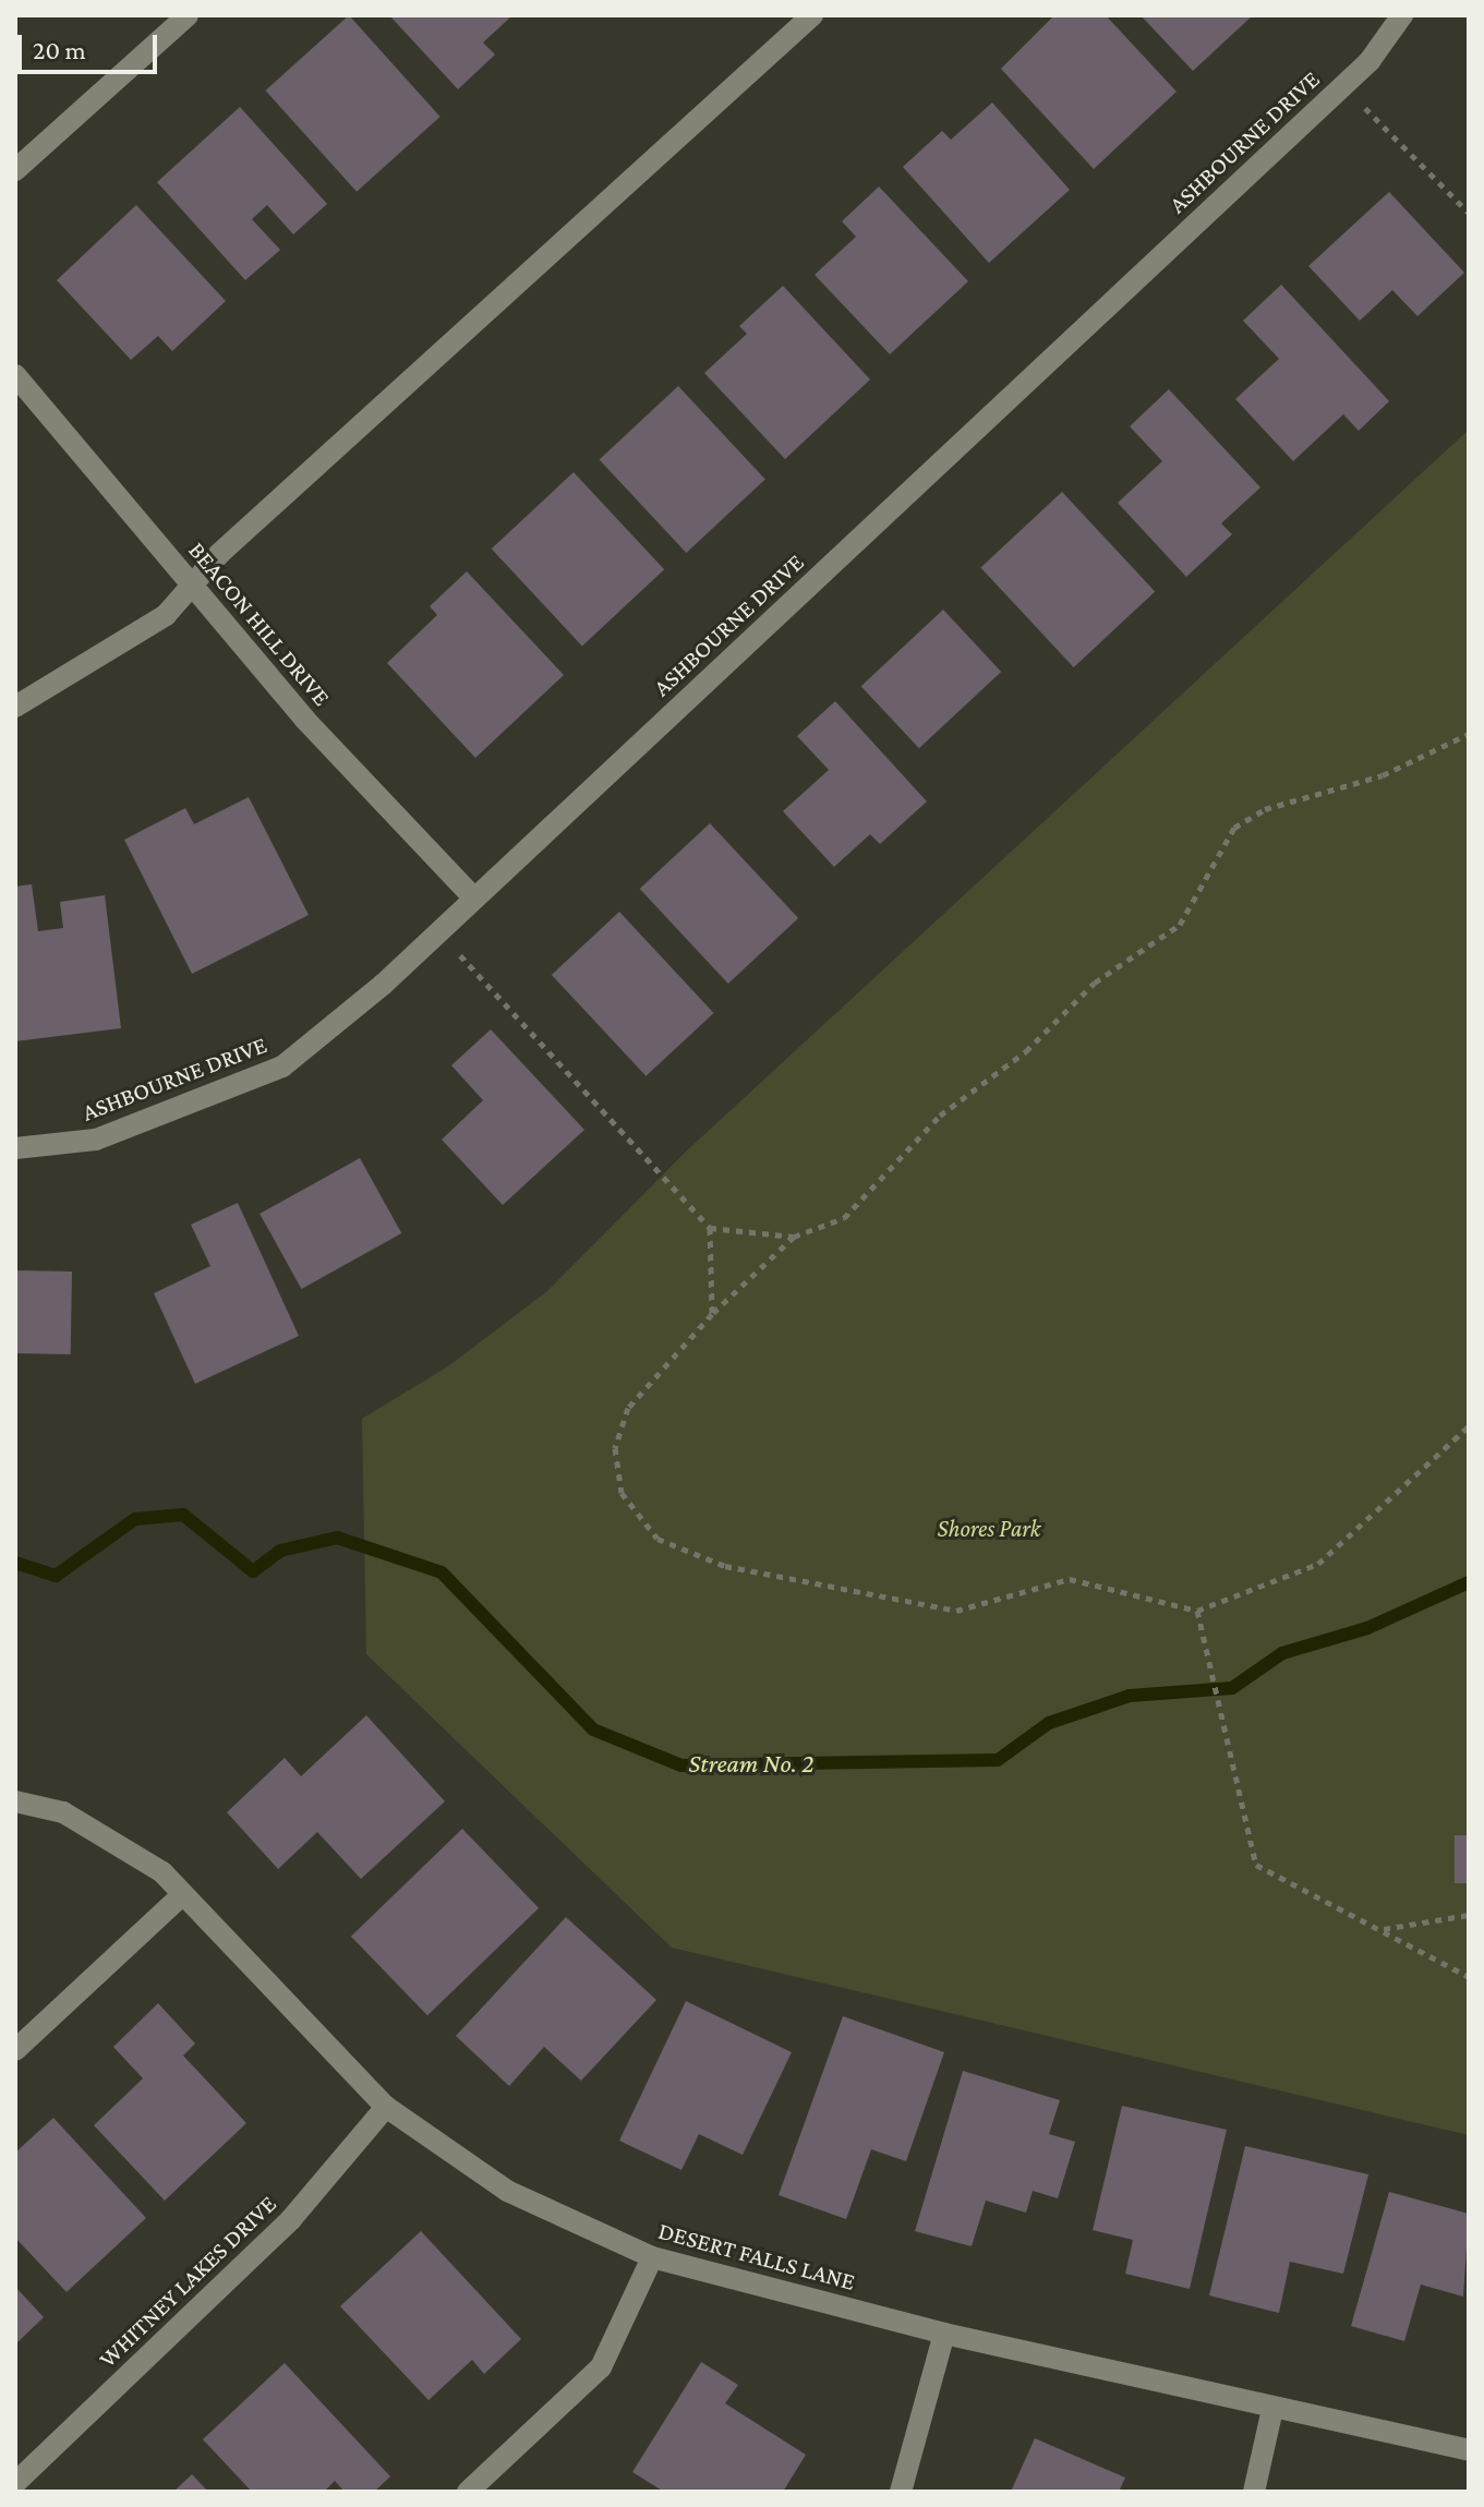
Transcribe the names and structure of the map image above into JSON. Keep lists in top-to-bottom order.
{
  "streets": {
    "street": [
      "ASHBOURNE DRIVE",
      "BEACON HILL DRIVE",
      "DESERT FALLS LANE",
      "WHITNEY LAKES DRIVE"
    ]
  },
  "crossings": [
    ["ASHBOURNE DRIVE", "BEACON HILL DRIVE"],
    ["DESERT FALLS LANE", "WHITNEY LAKES DRIVE"]
  ],
  "water": ["Stream No. 2"],
  "parks": ["Shores Park"],
  "scale_bar": "20 m"
}
